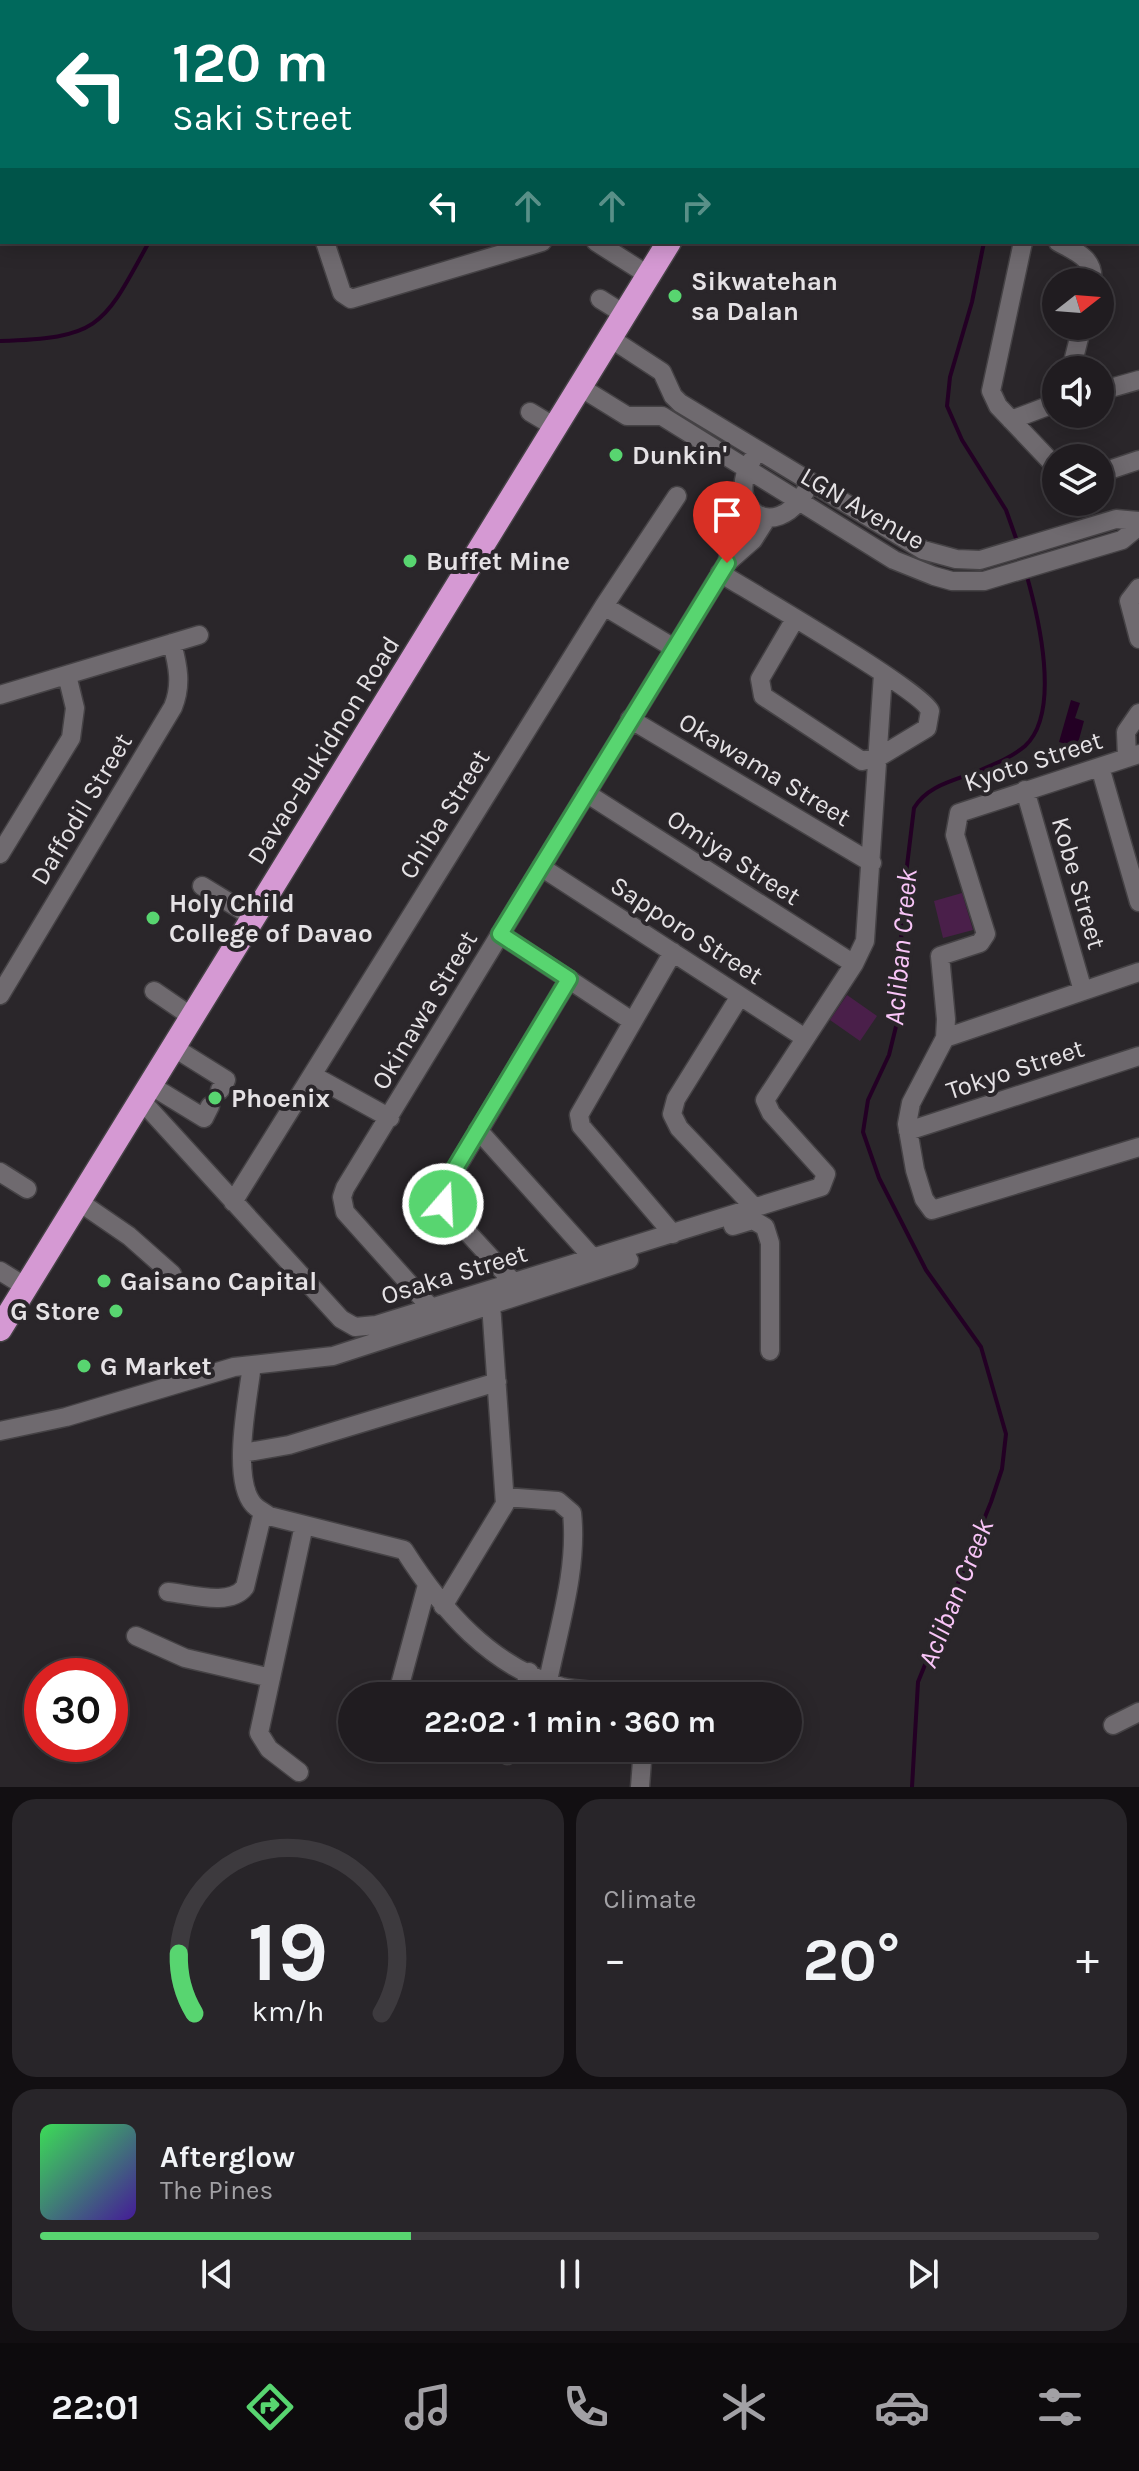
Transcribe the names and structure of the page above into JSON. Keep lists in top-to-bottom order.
{
  "streets": {
    "highway": ["Davao-Bukidnon Road"],
    "street": [
      "LGN Avenue",
      "Kyoto Street",
      "Okawama Street",
      "Daffodil Street",
      "Chiba Street",
      "Omiya Street",
      "Kobe Street",
      "Sapporo Street",
      "Okinawa Street",
      "Tokyo Street",
      "Osaka Street"
    ]
  },
  "crossings": [
    ["LGN Avenue", "Davao-Bukidnon Road"],
    ["Davao-Bukidnon Road", "Osaka Street"],
    ["Kyoto Street", "Kobe Street"],
    ["Kyoto Street", "Tokyo Street"],
    ["Okawama Street", "Okinawa Street"],
    ["Chiba Street", "Osaka Street"],
    ["Omiya Street", "Okinawa Street"],
    ["Sapporo Street", "Okinawa Street"],
    ["Sapporo Street", "Osaka Street"],
    ["Okinawa Street", "Osaka Street"]
  ],
  "water": ["Acliban Creek"],
  "places": [
    "Sikwatehan sa Dalan",
    "Dunkin'",
    "Buffet Mine",
    "Holy Child College of Davao",
    "Phoenix",
    "Gaisano Capital",
    "G Store",
    "G Market"
  ],
  "north": "right",
  "page": {
    "turn": ["120 m", "Saki Street"],
    "limit": "30",
    "trip": "22:02 · 1 min · 360 m",
    "tile": "Climate",
    "heat": ["−", "20°", "+"],
    "song": ["Afterglow", "The Pines"],
    "tabs": "22:01",
    "gauge": ["19", "km/h"]
  }
}
